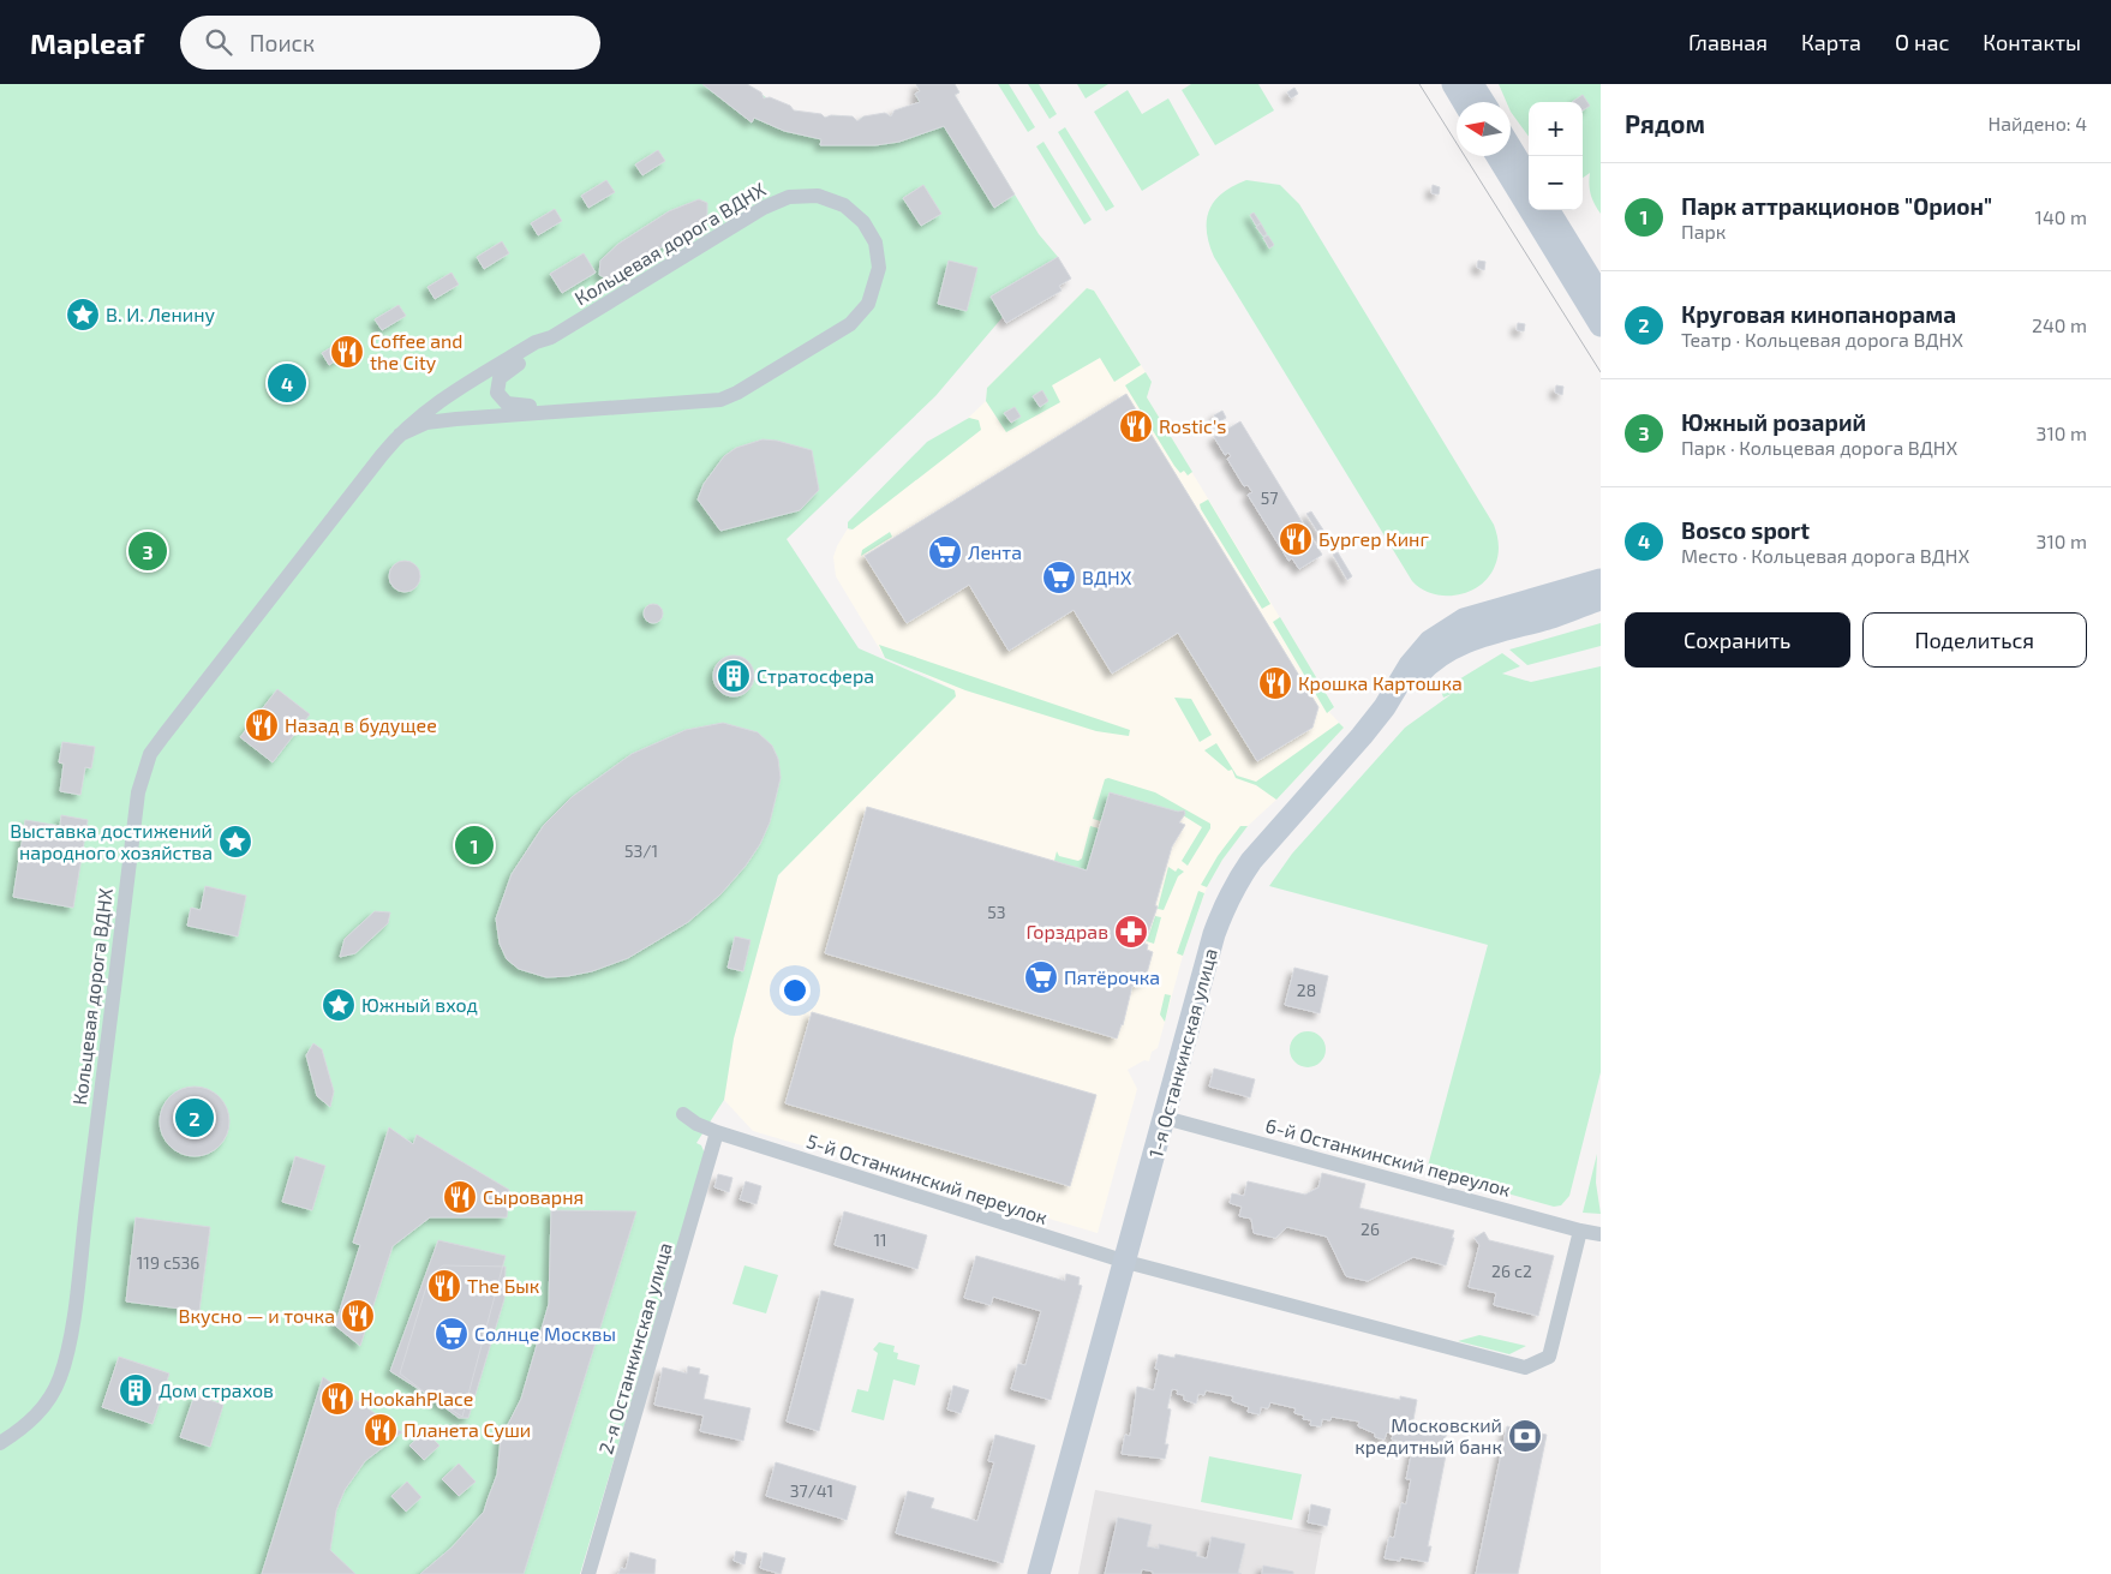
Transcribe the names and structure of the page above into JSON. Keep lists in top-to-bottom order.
{
  "streets": {
    "street": [
      "Кольцевая дорога ВДНХ",
      "1-я Останкинская улица",
      "6-й Останкинский переулок",
      "5-й Останкинский переулок",
      "2-я Останкинская улица"
    ]
  },
  "crossings": [
    ["1-я Останкинская улица", "6-й Останкинский переулок"],
    ["1-я Останкинская улица", "5-й Останкинский переулок"],
    ["6-й Останкинский переулок", "5-й Останкинский переулок"],
    ["5-й Останкинский переулок", "2-я Останкинская улица"]
  ],
  "places": {
    "place": ["В. И. Ленину", "Выставка достижений народного хозяйства", "Южный вход"],
    "restaurant": [
      "Coffee and the City",
      "Rostic's",
      "Бургер Кинг",
      "Крошка Картошка",
      "Назад в будущее",
      "Сыроварня",
      "The Бык",
      "Вкусно — и точка",
      "HookahPlace",
      "Планета Суши"
    ],
    "supermarket": [
      "Лента",
      "ВДНХ",
      "Пятёрочка",
      "Солнце Москвы"
    ],
    "building": ["Стратосфера", "Дом страхов"],
    "pharmacy": ["Горздрав"],
    "bank": ["Московский кредитный банк"]
  },
  "house_numbers": [
    "57",
    "53/1",
    "53",
    "28",
    "26",
    "11",
    "119 с536",
    "26 с2",
    "37/41"
  ],
  "north": "left",
  "page": {
    "header": "Mapleaf",
    "search": "Поиск",
    "nav": [
      "Главная",
      "Карта",
      "О нас",
      "Контакты"
    ],
    "heading": ["Рядом", "Найдено: 4"],
    "map_buttons": ["+", "−"],
    "list": [
      {
        "mark": "1",
        "name": "Парк аттракционов \"Орион\"",
        "note": "Парк",
        "value": "140 m"
      },
      {
        "mark": "2",
        "name": "Круговая кинопанорама",
        "note": "Театр · Кольцевая дорога ВДНХ",
        "value": "240 m"
      },
      {
        "mark": "3",
        "name": "Южный розарий",
        "note": "Парк · Кольцевая дорога ВДНХ",
        "value": "310 m"
      },
      {
        "mark": "4",
        "name": "Bosco sport",
        "note": "Место · Кольцевая дорога ВДНХ",
        "value": "310 m"
      }
    ],
    "pins": [
      "4",
      "3",
      "1",
      "2"
    ],
    "buttons": ["Сохранить", "Поделиться"]
  }
}
